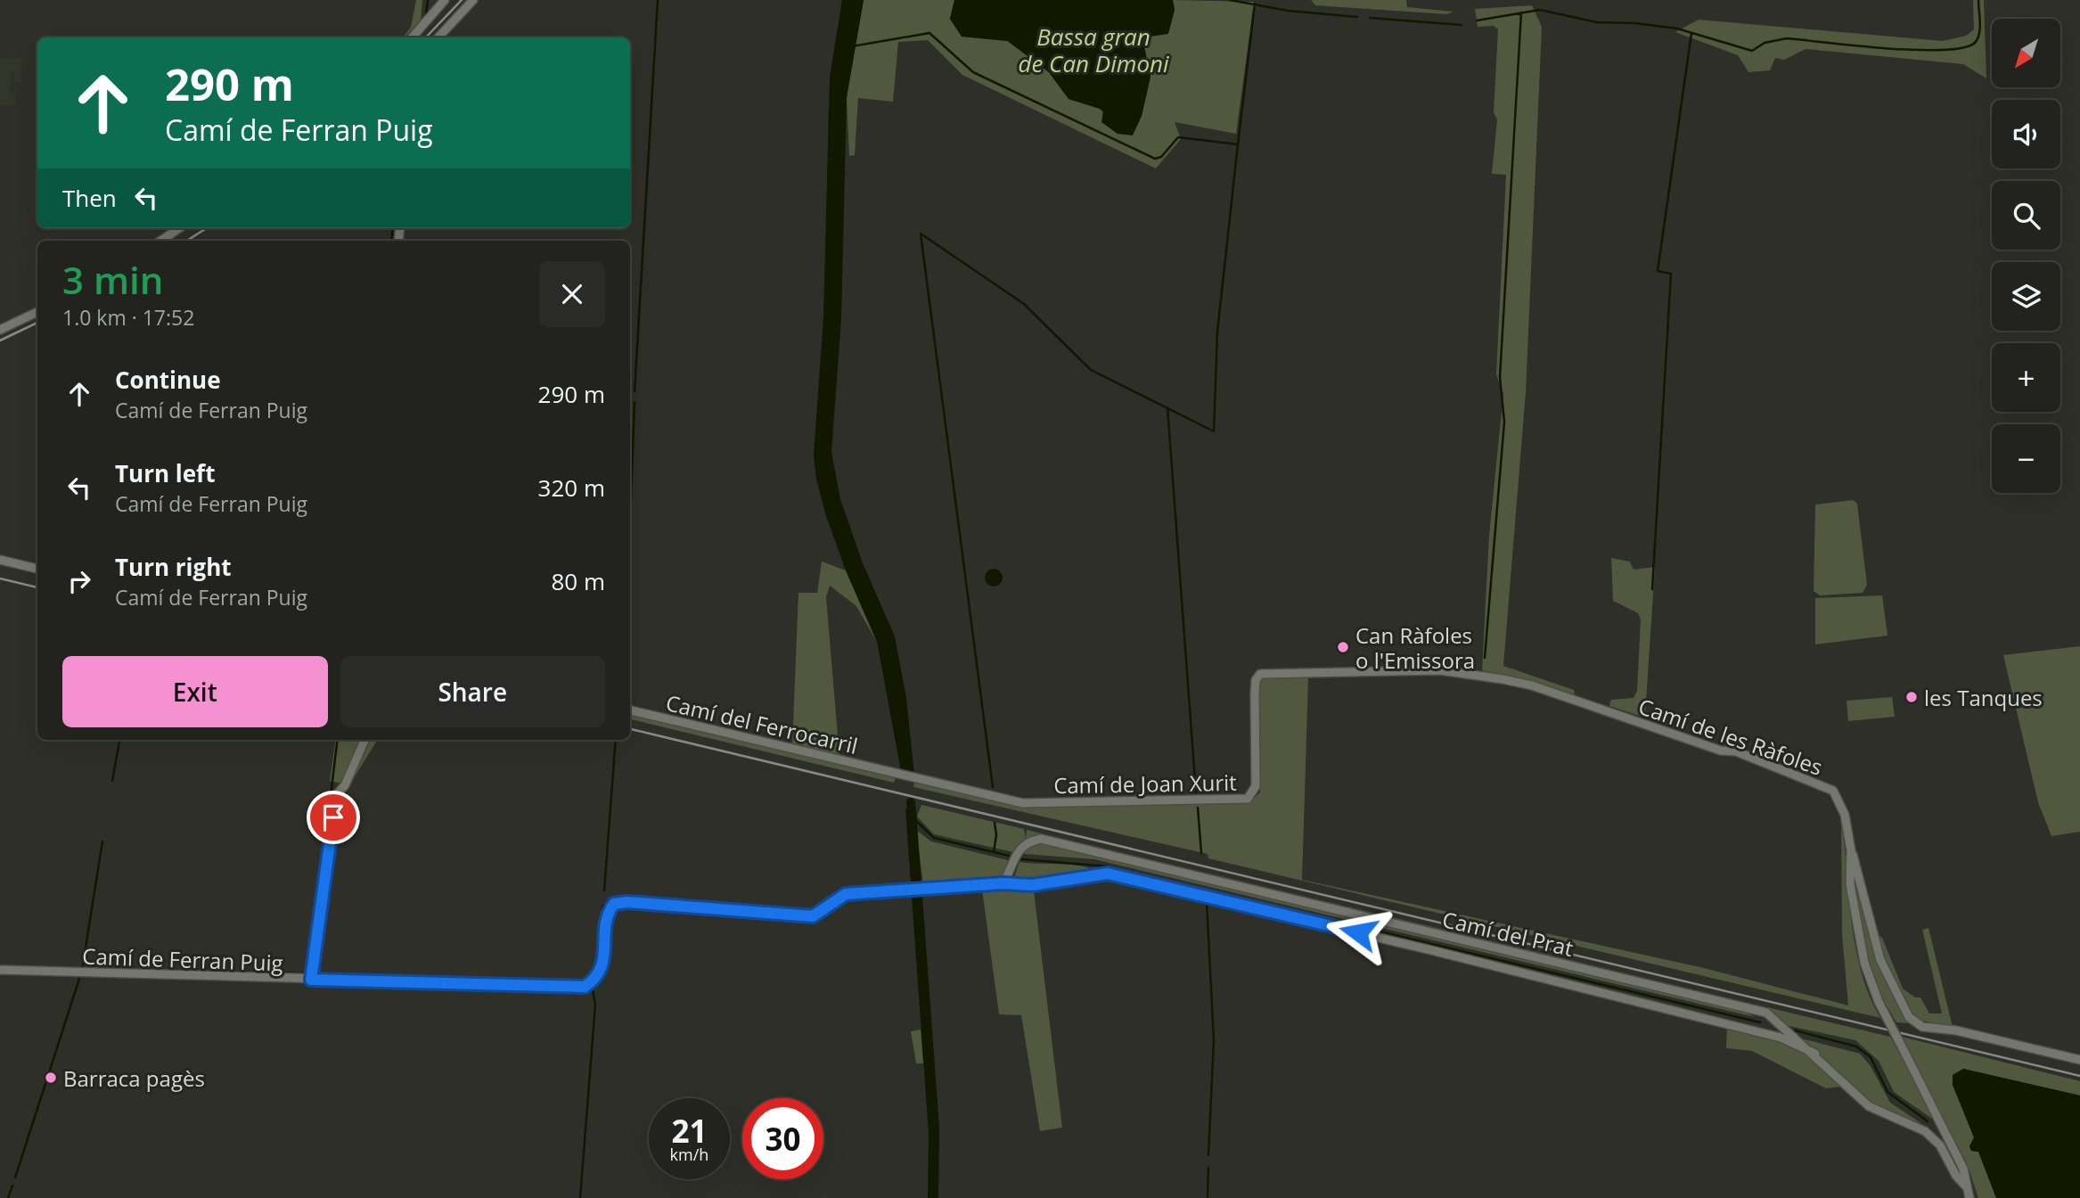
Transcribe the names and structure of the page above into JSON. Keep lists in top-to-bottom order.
{
  "streets": {
    "street": [
      "Camí del Ferrocarril",
      "Camí de les Ràfoles",
      "Camí de Joan Xurit",
      "Camí del Prat",
      "Camí de Ferran Puig"
    ]
  },
  "crossings": [
    ["Camí del Ferrocarril", "Camí de Joan Xurit"],
    ["Camí de les Ràfoles", "Camí de Joan Xurit"],
    ["Camí de les Ràfoles", "Camí del Prat"],
    ["Camí del Prat", "Camí de Ferran Puig"]
  ],
  "water": ["Bassa gran de Can Dimoni"],
  "places": ["Can Ràfoles o l'Emissora", "les Tanques", "Barraca pagès"],
  "north": "bottom left",
  "page": {
    "map_buttons": ["+", "−"],
    "turn": ["290 m", "Camí de Ferran Puig"],
    "then": "Then",
    "heading": ["3 min", "1.0 km · 17:52"],
    "list": [
      {
        "name": "Continue",
        "note": "Camí de Ferran Puig",
        "value": "290 m"
      },
      {
        "name": "Turn left",
        "note": "Camí de Ferran Puig",
        "value": "320 m"
      },
      {
        "name": "Turn right",
        "note": "Camí de Ferran Puig",
        "value": "80 m"
      }
    ],
    "buttons": ["Exit", "Share"],
    "speed": "21 km/h",
    "limit": "30"
  }
}
